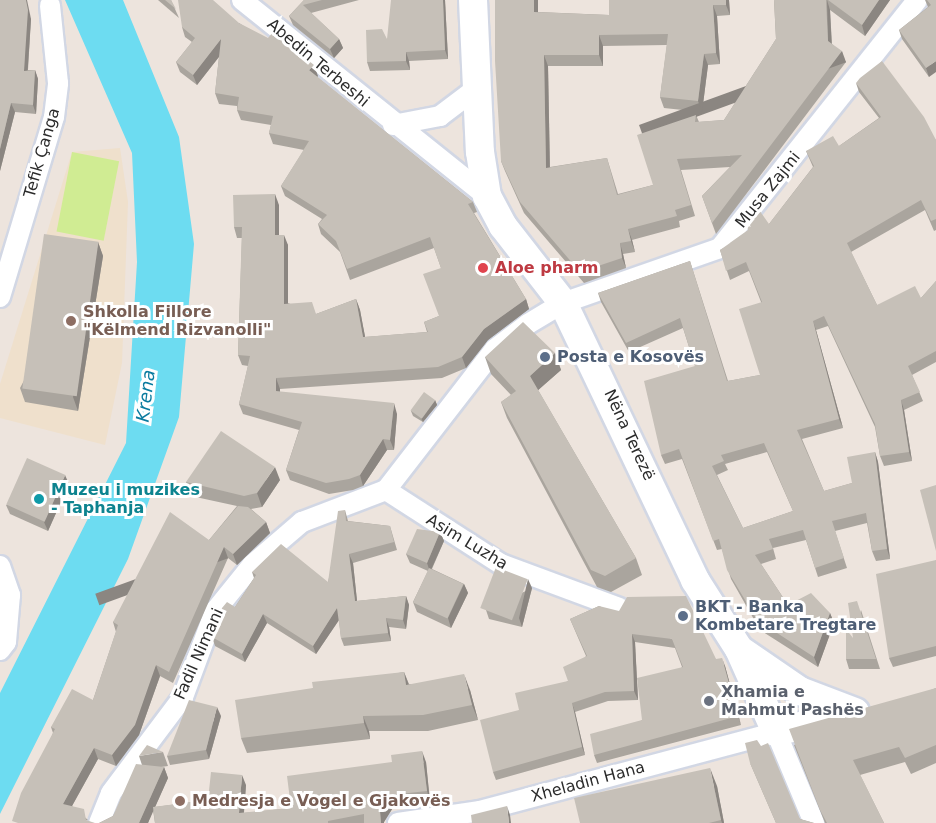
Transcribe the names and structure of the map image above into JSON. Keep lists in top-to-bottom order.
{
  "streets": {
    "main road": ["Nëna Terezë"],
    "street": [
      "Abedin Terbeshi",
      "Tefik Çanga",
      "Musa Zajmi",
      "Asim Luzha",
      "Fadil Nimani",
      "Xheladin Hana"
    ]
  },
  "crossings": [
    ["Abedin Terbeshi", "Nëna Terezë"],
    ["Musa Zajmi", "Nëna Terezë"],
    ["Nëna Terezë", "Xheladin Hana"],
    ["Asim Luzha", "Fadil Nimani"]
  ],
  "water": ["Krena"],
  "places": [
    "Aloe pharm",
    "Shkolla Fillore \"Këlmend Rizvanolli\"",
    "Posta e Kosovës",
    "Muzeu i muzikes - Taphanja",
    "BKT - Banka Kombetare Tregtare",
    "Xhamia e Mahmut Pashës",
    "Medresja e Vogel e Gjakovës"
  ]
}
